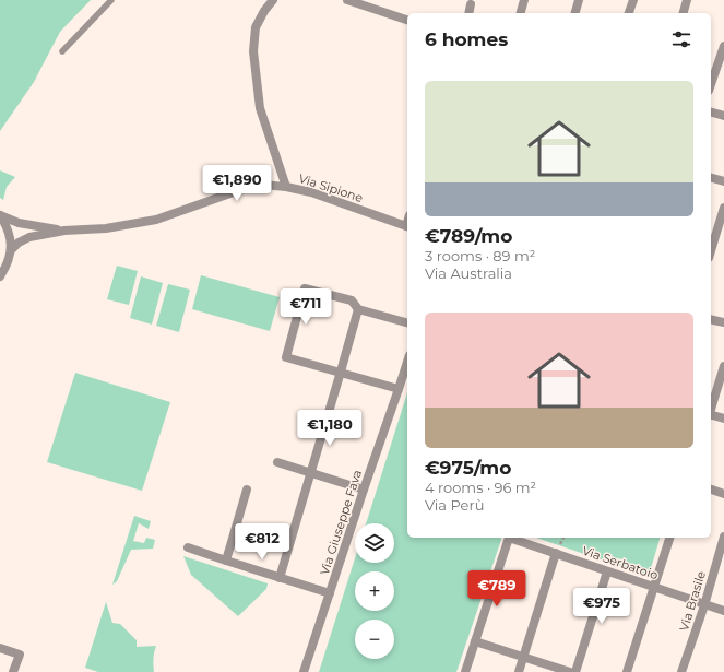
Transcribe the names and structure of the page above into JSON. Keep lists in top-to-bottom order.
{
  "streets": {
    "street": [
      "Via Sipione",
      "Via Giuseppe Fava",
      "Via Serbatoio",
      "Via Brasile"
    ]
  },
  "crossings": [
    ["Via Serbatoio", "Via Brasile"]
  ],
  "page": {
    "heading": "6 homes",
    "list": [
      {
        "name": "€789/mo",
        "note": "3 rooms · 89 m² · Via Australia"
      },
      {
        "name": "€975/mo",
        "note": "4 rooms · 96 m² · Via Perù"
      }
    ],
    "price": [
      "€1,890",
      "€711",
      "€1,180",
      "€812",
      "€789",
      "€975"
    ],
    "map_buttons": ["+", "−"]
  }
}
